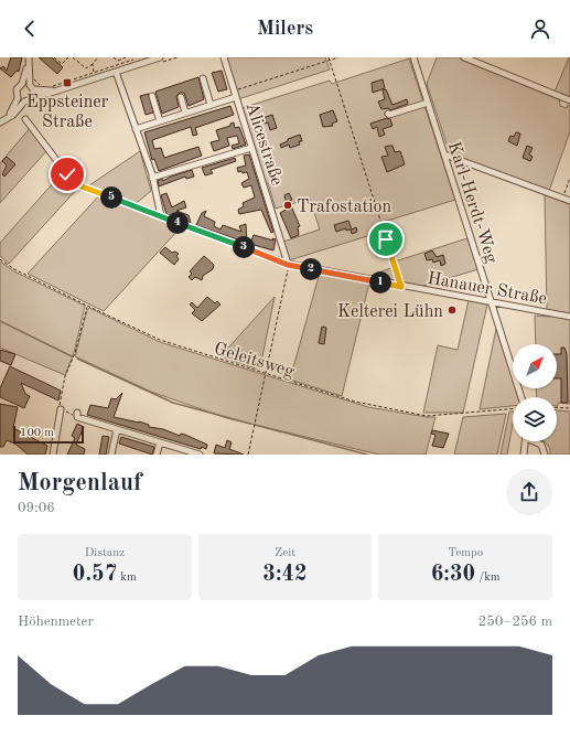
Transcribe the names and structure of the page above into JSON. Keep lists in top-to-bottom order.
{
  "streets": {
    "street": ["Alicestraße", "Karl-Herdt-Weg", "Hanauer Straße"],
    "path": ["Geleitsweg"]
  },
  "crossings": [
    ["Alicestraße", "Hanauer Straße"],
    ["Karl-Herdt-Weg", "Hanauer Straße"]
  ],
  "places": {
    "transit": ["Eppsteiner Straße"],
    "other": ["Trafostation", "Kelterei Lühn"]
  },
  "scale_bar": "100 m",
  "north": "top right",
  "page": {
    "header": "Milers",
    "pins": [
      "5",
      "4",
      "3",
      "2",
      "1"
    ],
    "scale": "100 m",
    "heading": ["Morgenlauf", "09:06"],
    "stats": [
      ["Distanz", "0.57 km"],
      ["Zeit", "3:42"],
      ["Tempo", "6:30 /km"]
    ],
    "chart": ["Höhenmeter", "250–256 m"]
  }
}
